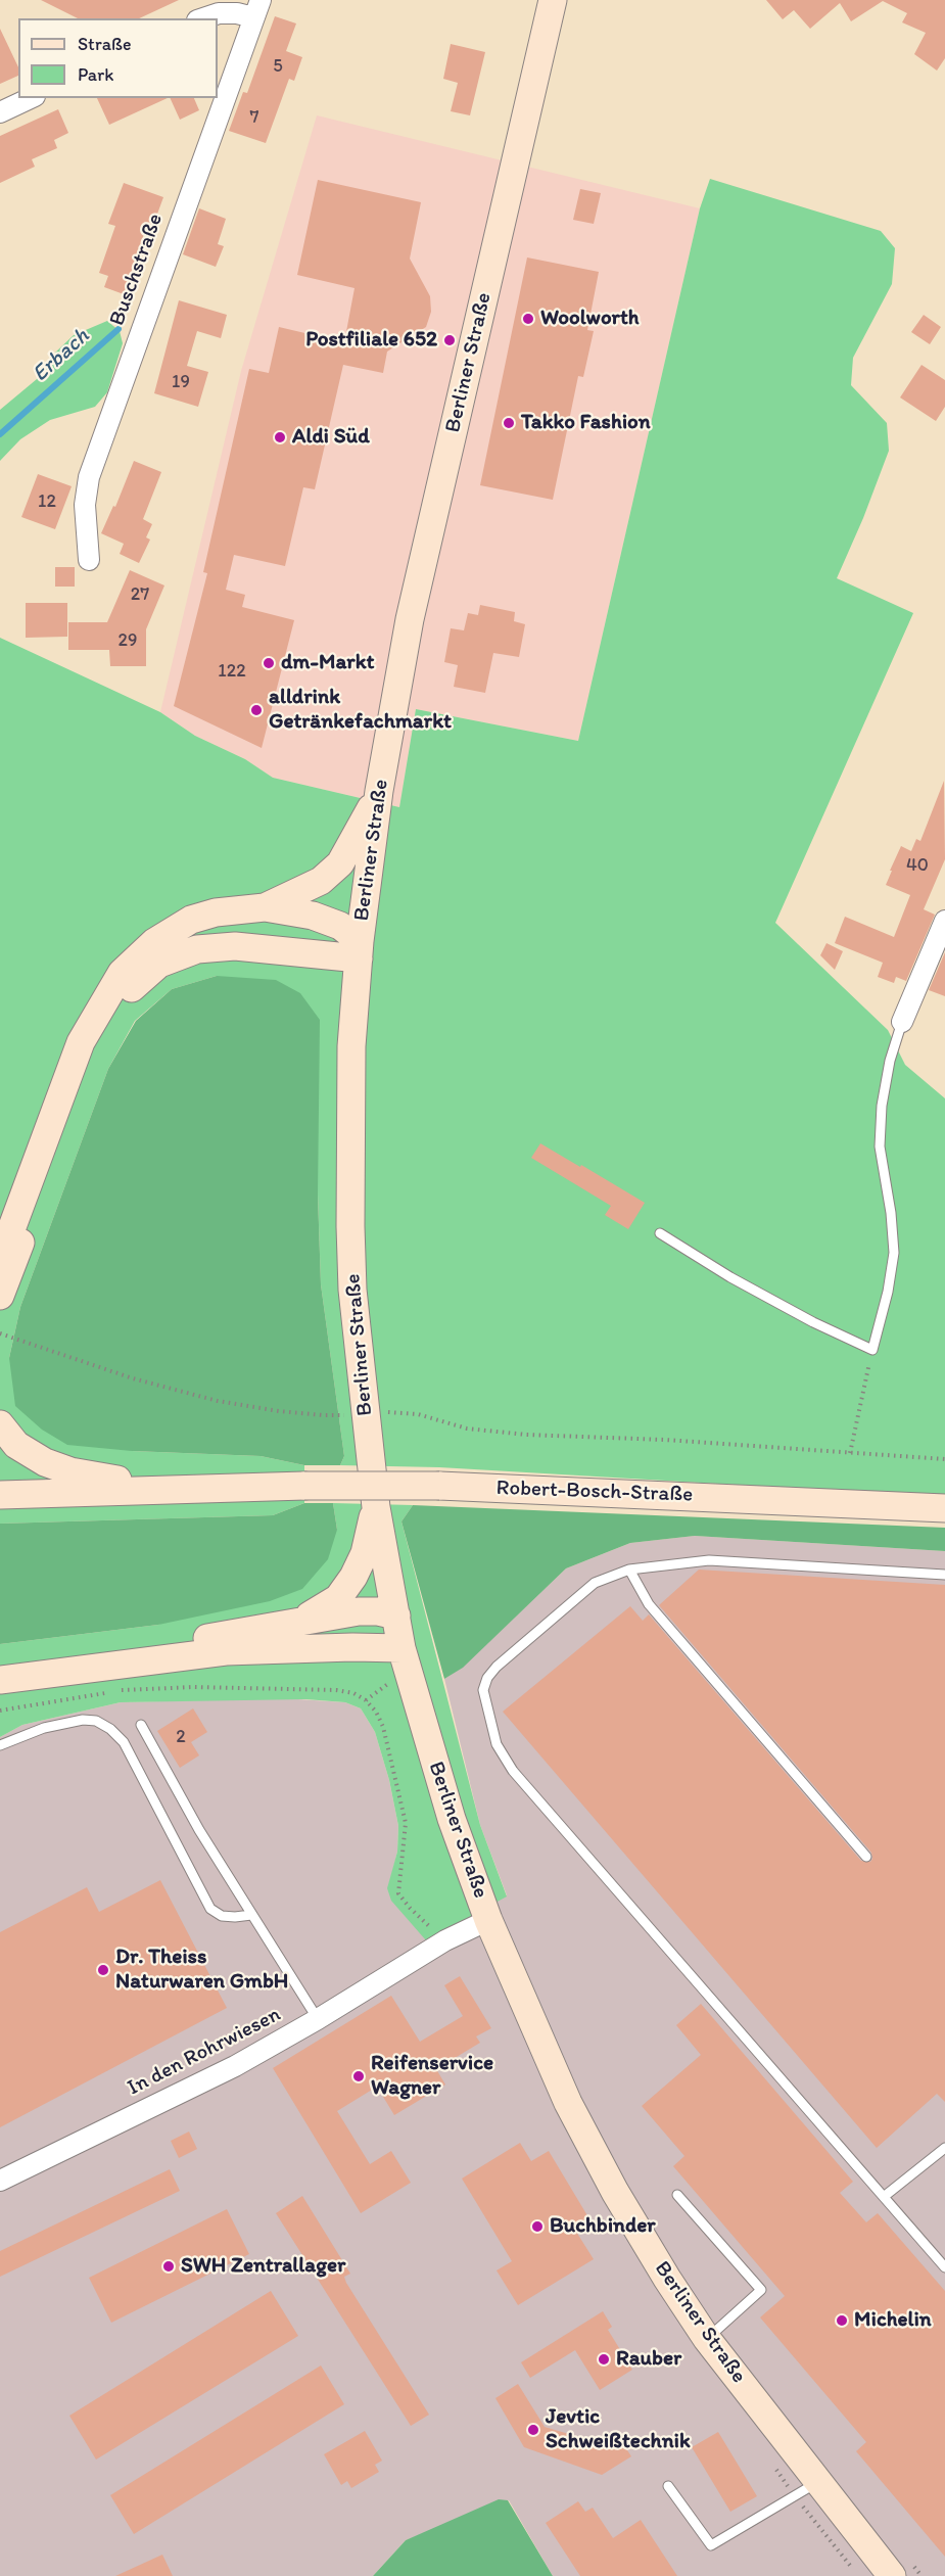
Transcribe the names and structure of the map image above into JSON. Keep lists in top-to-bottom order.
{
  "streets": {
    "main road": ["Berliner Straße", "Robert-Bosch-Straße"],
    "street": ["Buschstraße", "In den Rohrwiesen"]
  },
  "crossings": [
    ["Berliner Straße", "In den Rohrwiesen"]
  ],
  "water": ["Erbach"],
  "places": [
    "Woolworth",
    "Postfiliale 652",
    "Takko Fashion",
    "Aldi Süd",
    "dm-Markt",
    "alldrink Getränkefachmarkt",
    "Dr. Theiss Naturwaren GmbH",
    "Reifenservice Wagner",
    "Buchbinder",
    "SWH Zentrallager",
    "Michelin",
    "Rauber",
    "Jevtic Schweißtechnik"
  ],
  "house_numbers": [
    "5",
    "7",
    "19",
    "12",
    "27",
    "29",
    "122",
    "40",
    "2"
  ],
  "legend": ["Straße", "Park"]
}
